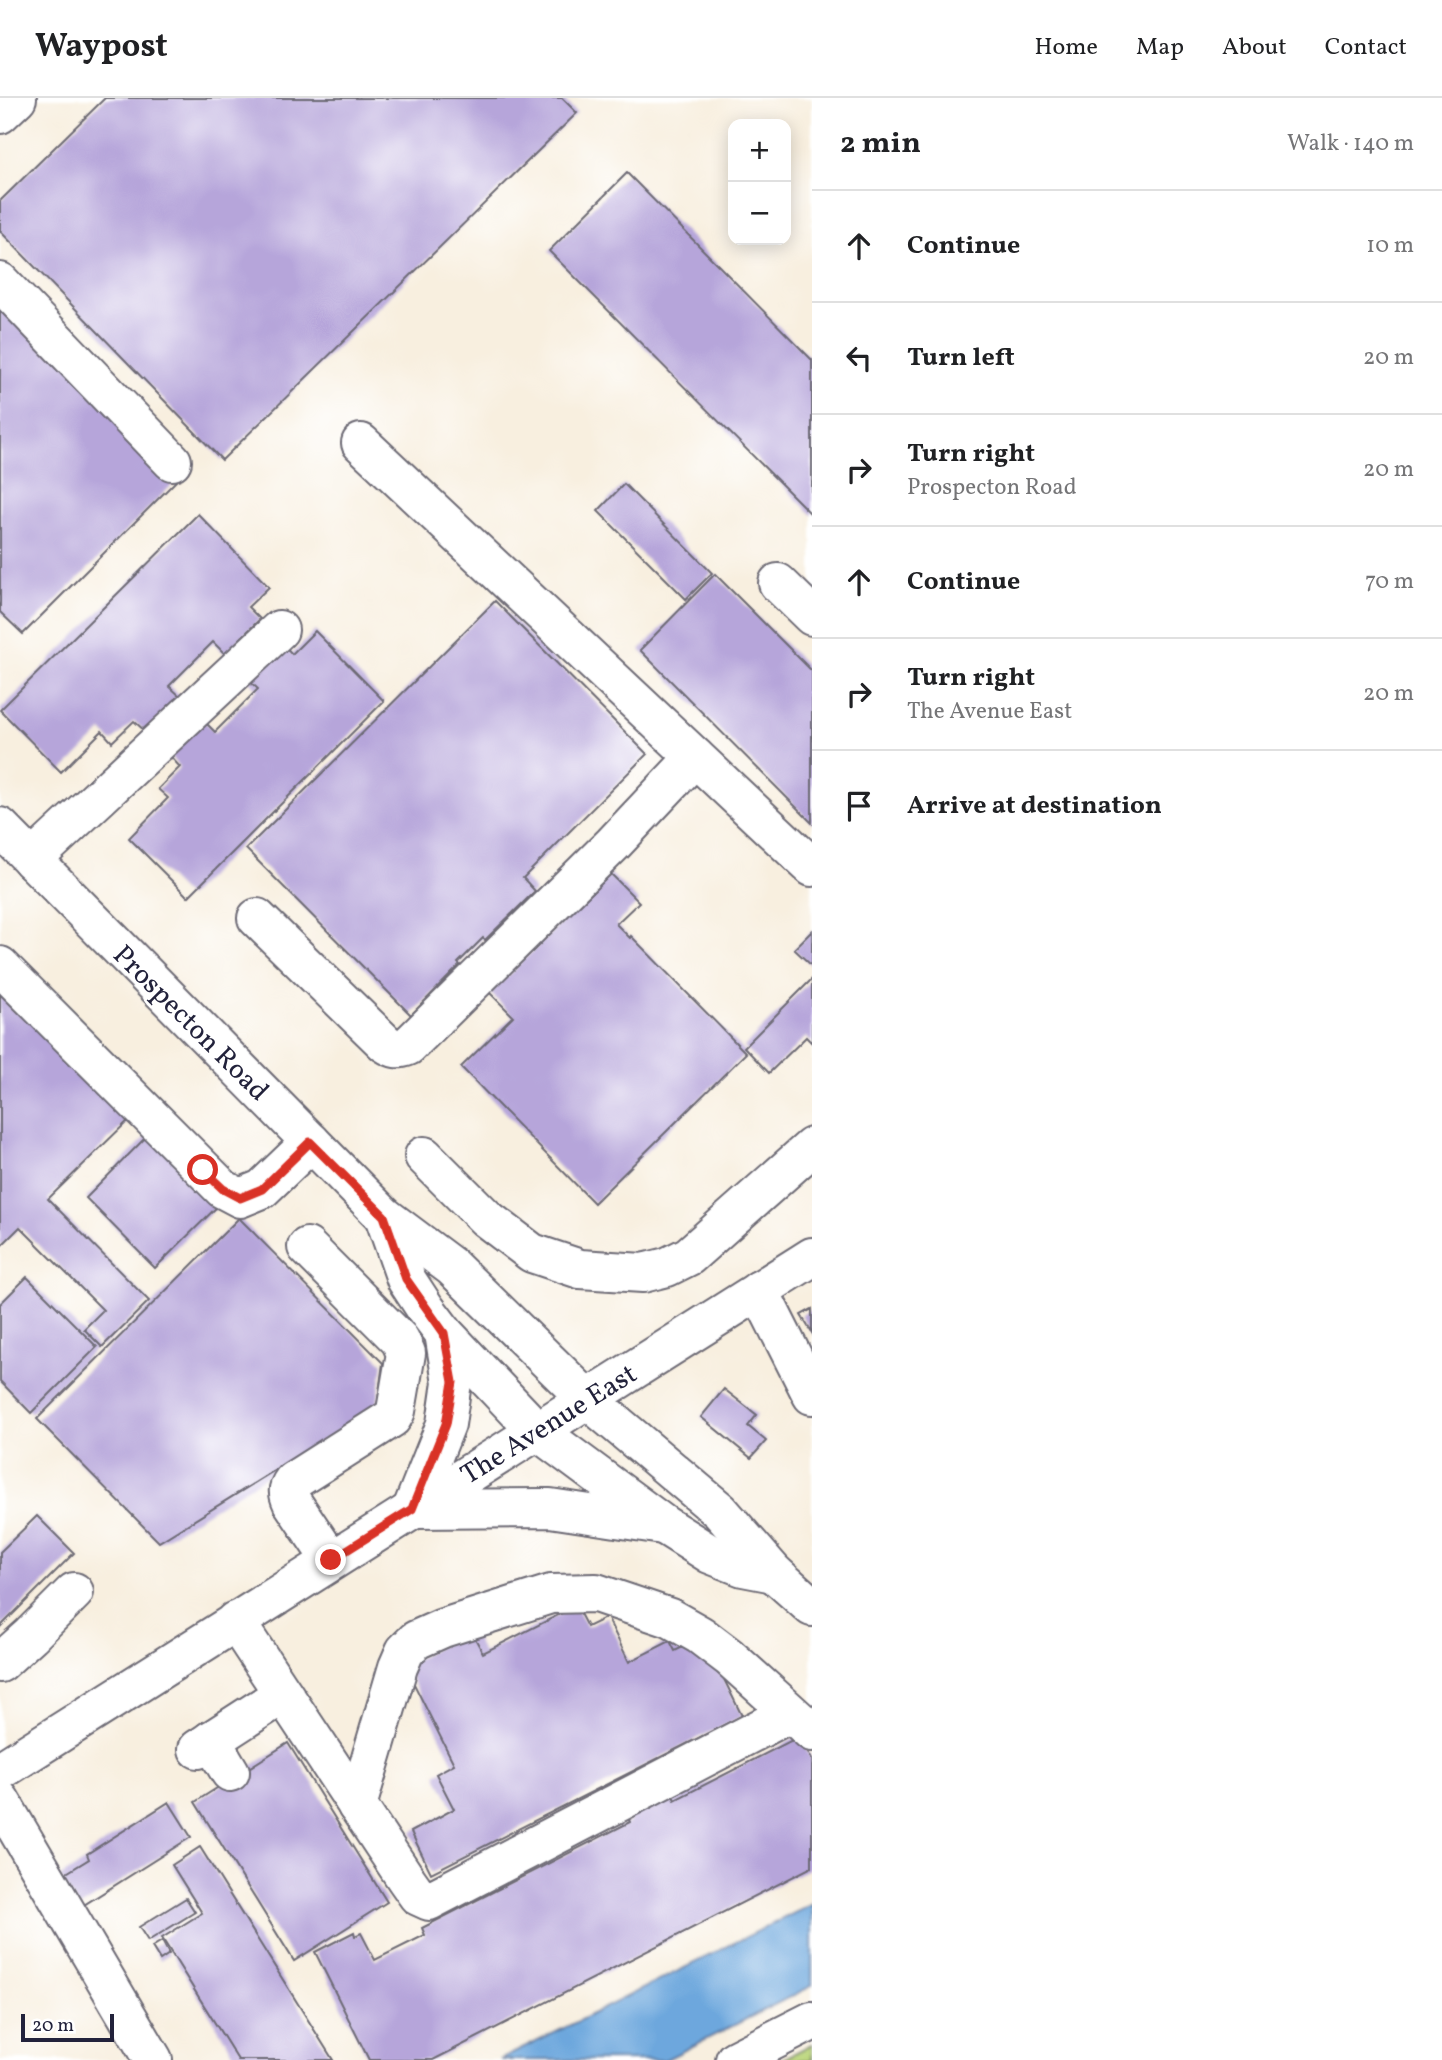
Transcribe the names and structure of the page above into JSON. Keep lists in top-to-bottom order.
{
  "streets": {
    "main road": ["Prospecton Road", "The Avenue East"]
  },
  "crossings": [
    ["Prospecton Road", "The Avenue East"]
  ],
  "scale_bar": "20 m",
  "page": {
    "header": "Waypost",
    "nav": [
      "Home",
      "Map",
      "About",
      "Contact"
    ],
    "heading": ["2 min", "Walk · 140 m"],
    "map_buttons": ["+", "−"],
    "list": [
      ["Continue", "10 m"],
      ["Turn left", "20 m"],
      ["Turn right", "Prospecton Road", "20 m"],
      ["Continue", "70 m"],
      ["Turn right", "The Avenue East", "20 m"],
      "Arrive at destination"
    ],
    "scale": "20 m"
  }
}
